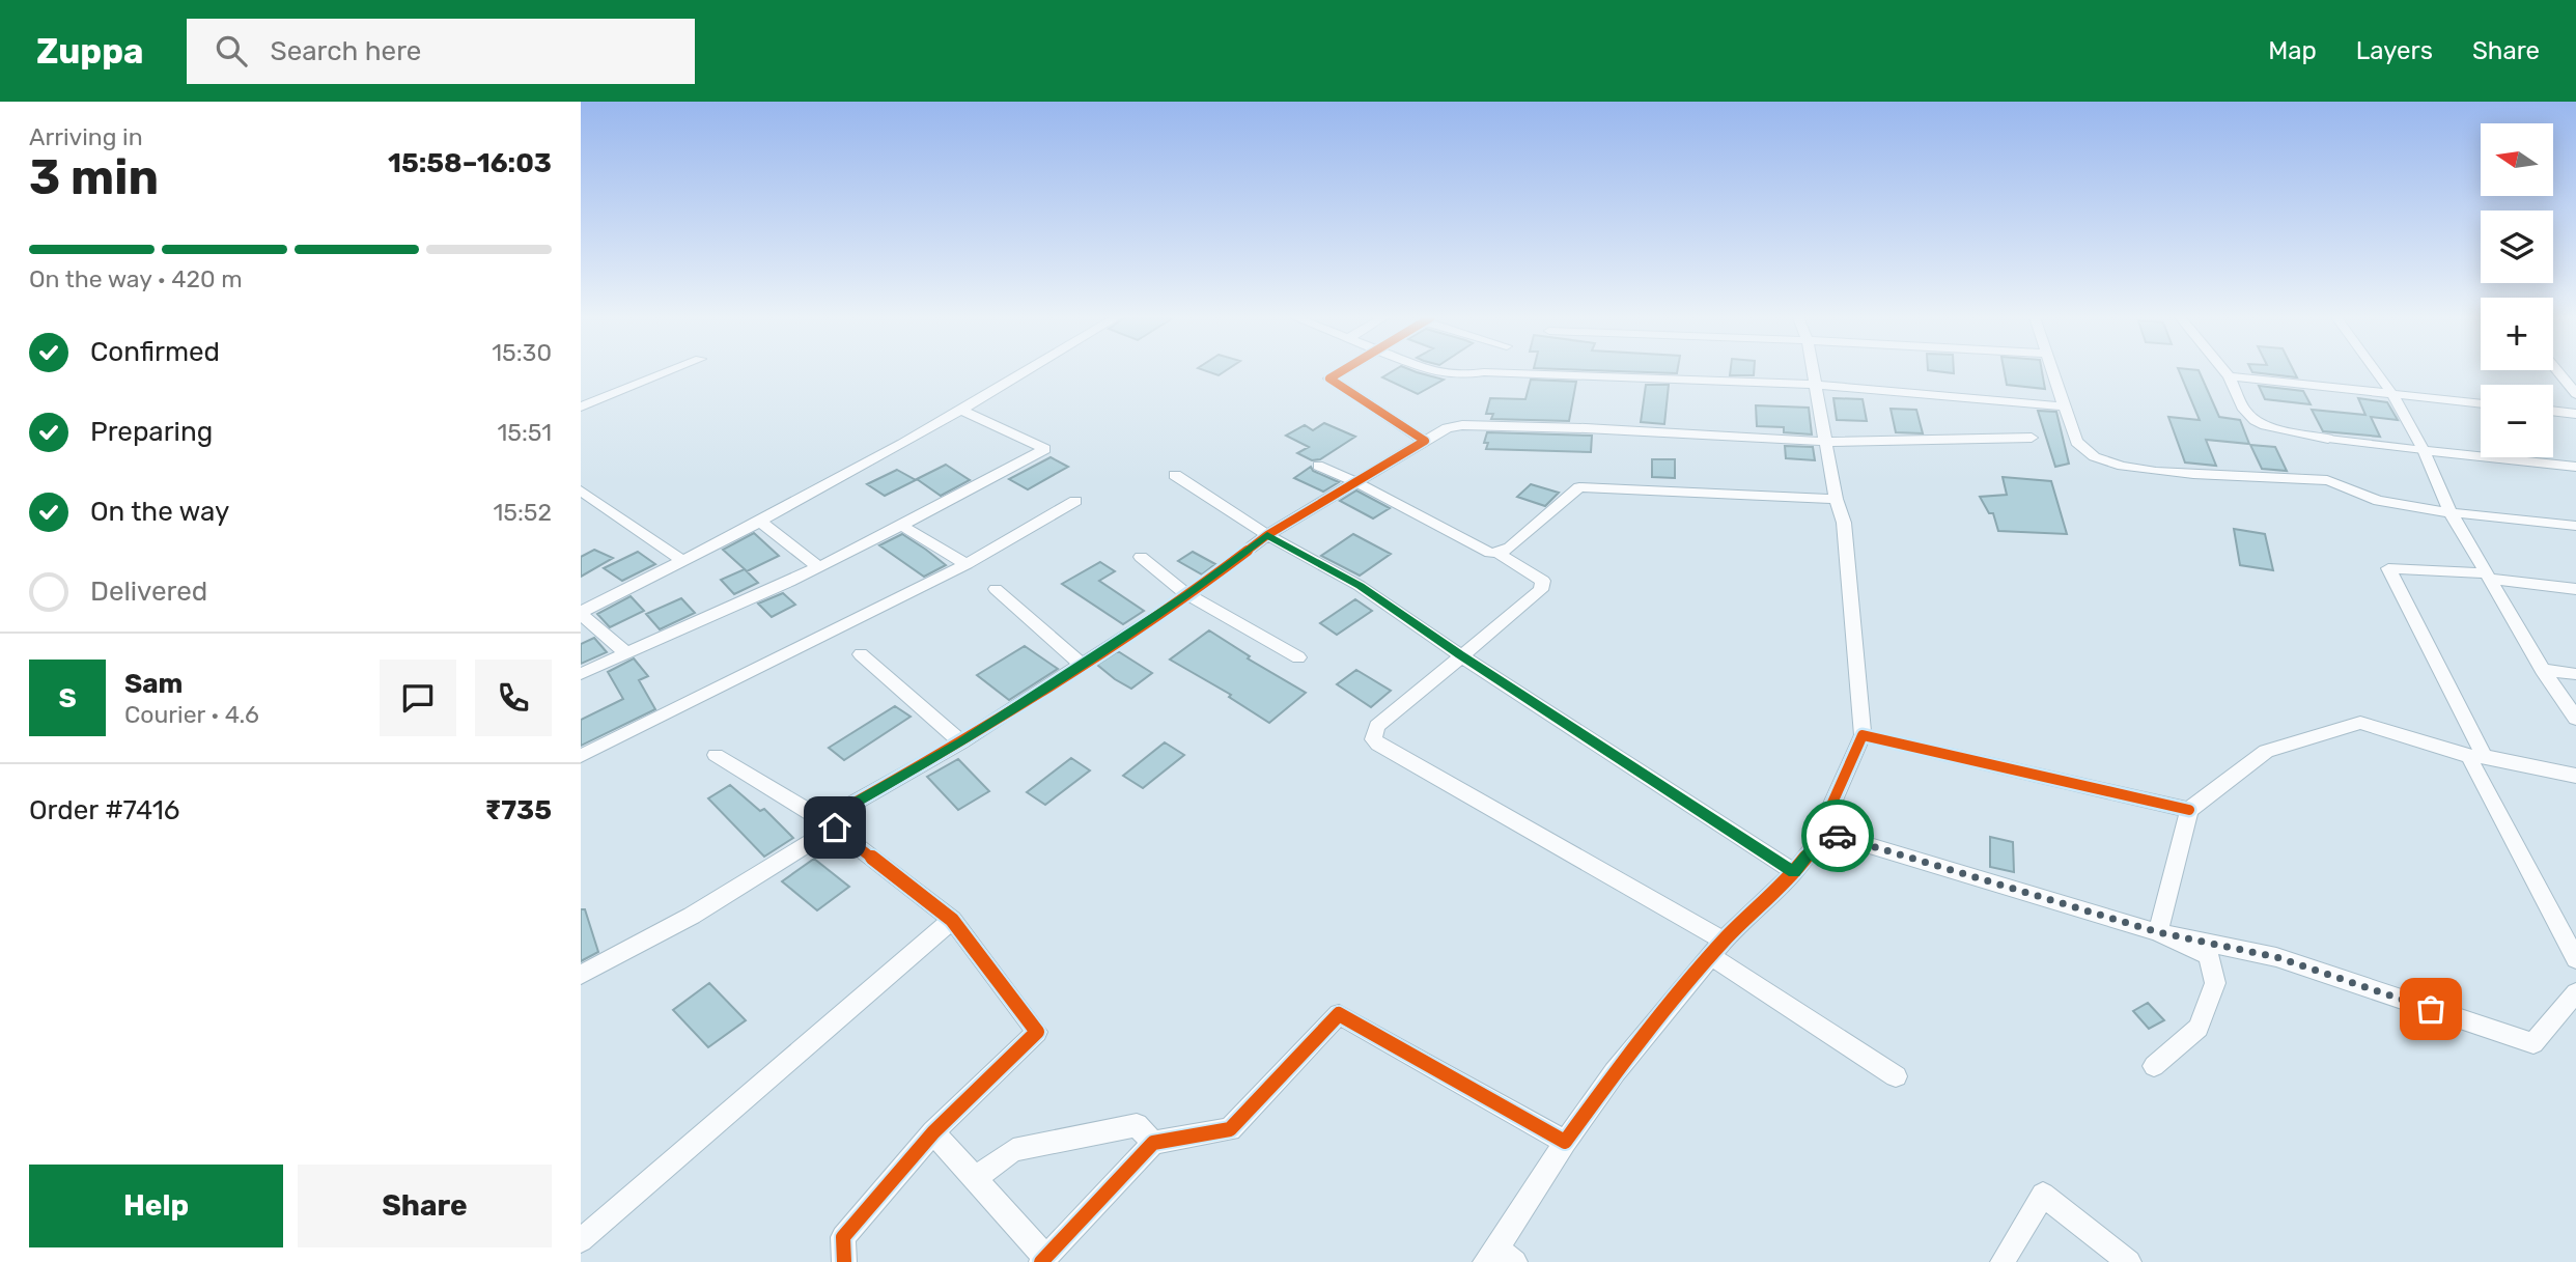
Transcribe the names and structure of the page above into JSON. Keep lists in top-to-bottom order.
{
  "north": "left",
  "page": {
    "header": "Zuppa",
    "search": "Search here",
    "nav": ["Map", "Layers", "Share"],
    "heading": ["3 min", "Arriving in", "15:58–16:03"],
    "panel": [
      "Sam",
      "Courier · 4.6",
      "Order #7416",
      "₹735"
    ],
    "map_buttons": ["+", "−"],
    "bar": "On the way · 420 m",
    "list": [
      ["Confirmed", "15:30"],
      ["Preparing", "15:51"],
      ["On the way", "15:52"],
      "Delivered"
    ],
    "round": "S",
    "buttons": ["Help", "Share"]
  }
}
